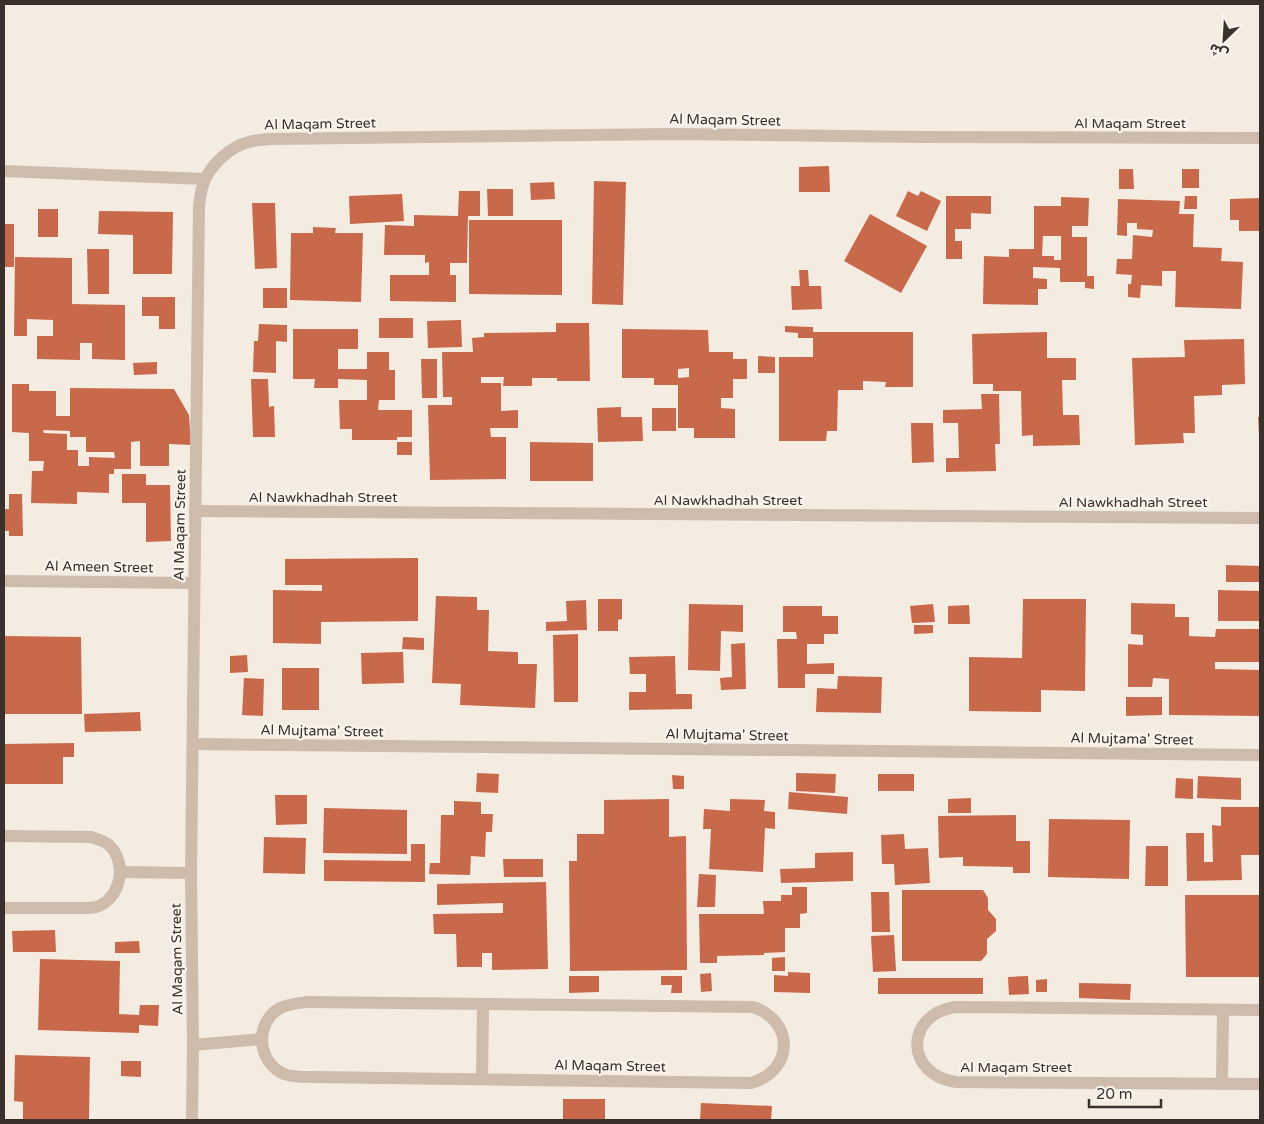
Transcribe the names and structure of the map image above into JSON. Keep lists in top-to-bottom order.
{
  "streets": {
    "street": [
      "Al Maqam Street",
      "Al Nawkhadhah Street",
      "Al Ameen Street",
      "Al Mujtama' Street"
    ]
  },
  "crossings": [
    ["Al Maqam Street", "Al Nawkhadhah Street"],
    ["Al Maqam Street", "Al Ameen Street"],
    ["Al Maqam Street", "Al Mujtama' Street"]
  ],
  "scale_bar": "20 m",
  "north": "bottom left"
}
